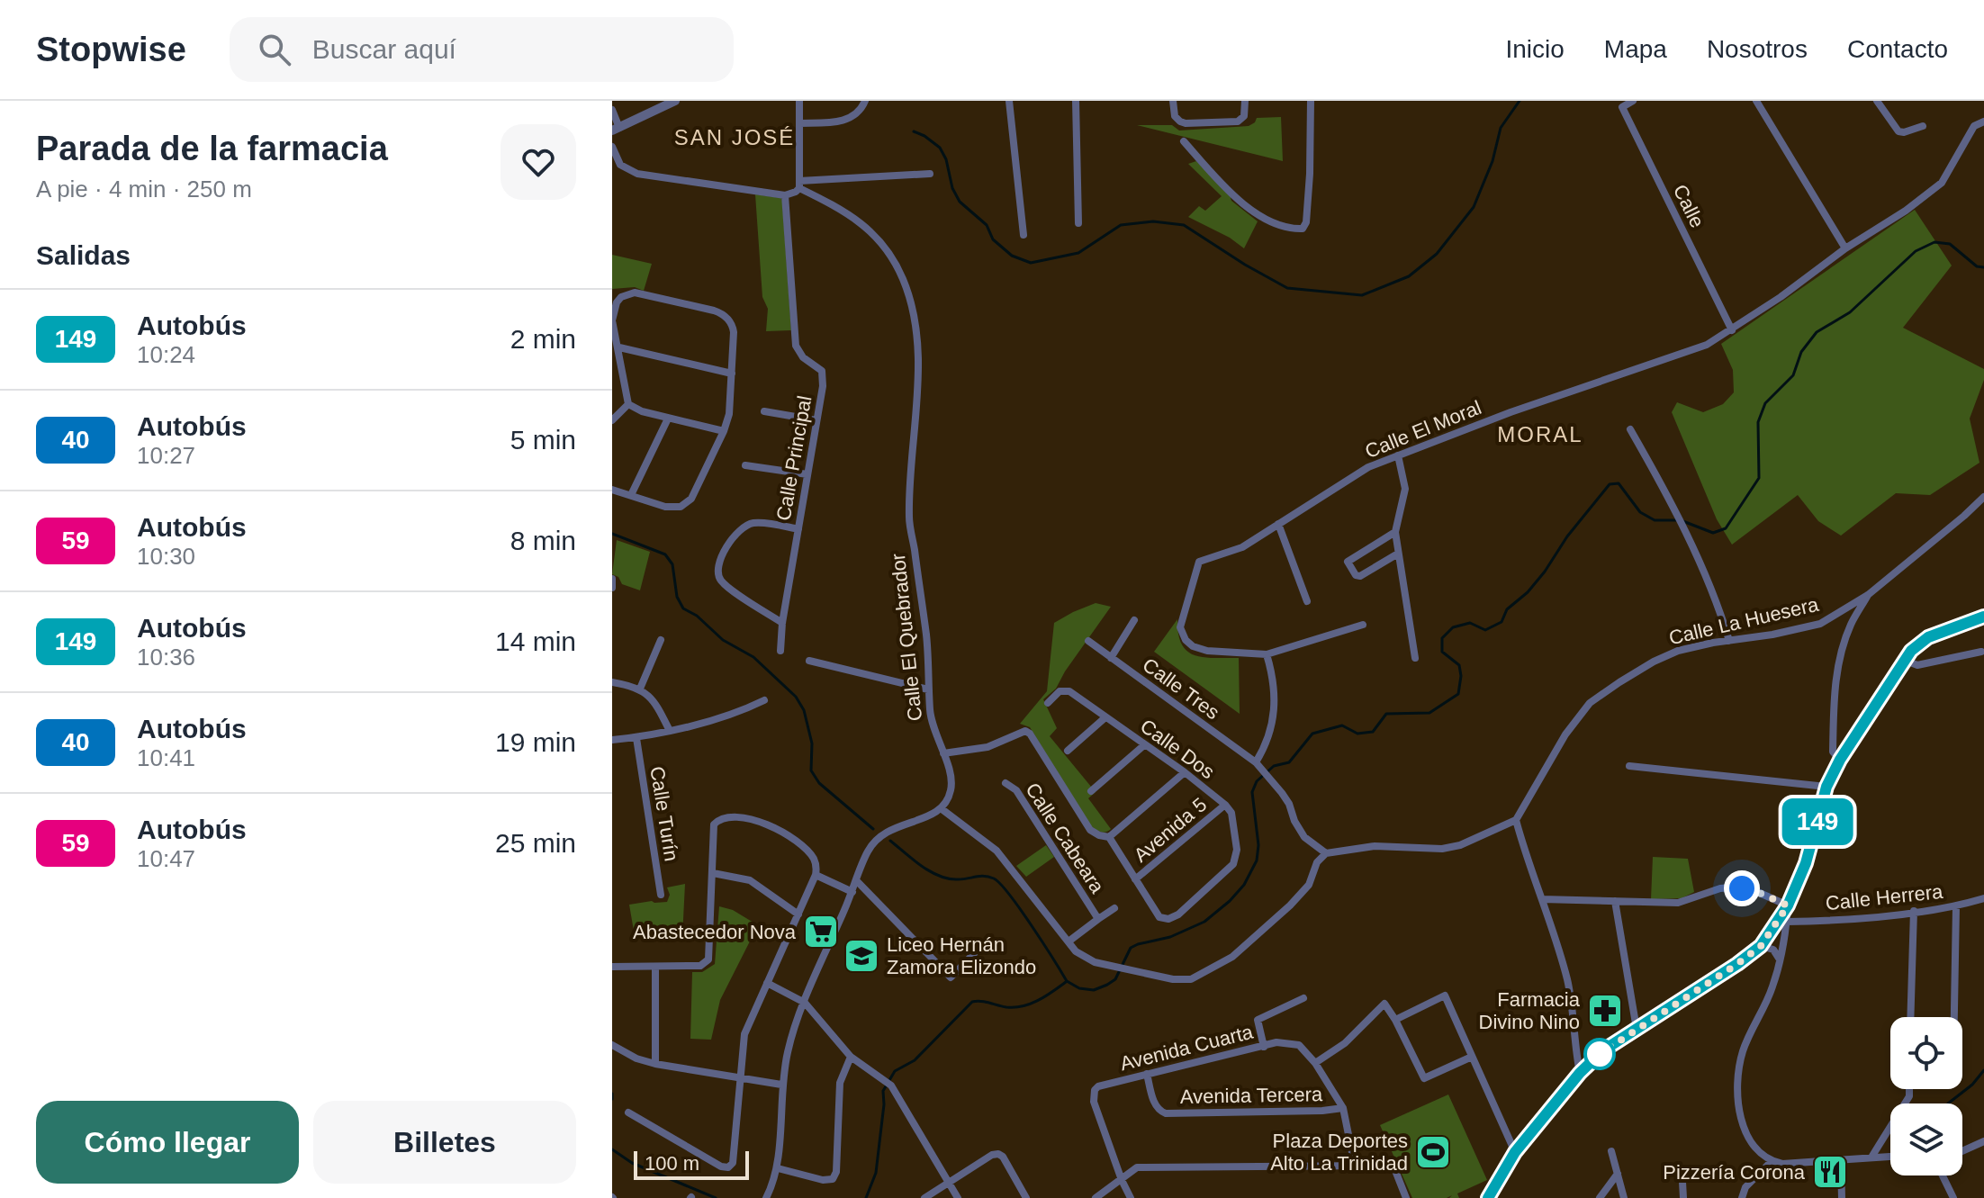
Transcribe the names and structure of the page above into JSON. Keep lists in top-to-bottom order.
{
  "streets": {
    "street": [
      "Calle",
      "Calle El Moral",
      "Calle Principal",
      "Calle La Huesera",
      "Calle El Quebrador",
      "Calle Tres",
      "Calle Dos",
      "Calle Turín",
      "Avenida 5",
      "Calle Cabeara",
      "Calle Herrera",
      "Avenida Cuarta",
      "Avenida Tercera"
    ]
  },
  "crossings": [
    ["Calle", "Calle El Moral"],
    ["Calle Dos", "Avenida 5"],
    ["Avenida Cuarta", "Avenida Tercera"]
  ],
  "districts": ["SAN JOSÉ", "MORAL"],
  "places": {
    "supermarket": ["Abastecedor Nova"],
    "school or university": ["Liceo Hernán Zamora Elizondo"],
    "pharmacy": ["Farmacia Divino Nino"],
    "sports": ["Plaza Deportes Alto La Trinidad"],
    "restaurant": ["Pizzería Corona"]
  },
  "lines": ["bus line 149"],
  "scale_bar": "100 m",
  "page": {
    "header": "Stopwise",
    "search": "Buscar aquí",
    "nav": [
      "Inicio",
      "Mapa",
      "Nosotros",
      "Contacto"
    ],
    "heading": [
      ["Parada de la farmacia", "A pie · 4 min · 250 m"],
      "Salidas"
    ],
    "on_map": "149",
    "list": [
      {
        "mark": "149",
        "name": "Autobús",
        "note": "10:24",
        "value": "2 min"
      },
      {
        "mark": "40",
        "name": "Autobús",
        "note": "10:27",
        "value": "5 min"
      },
      {
        "mark": "59",
        "name": "Autobús",
        "note": "10:30",
        "value": "8 min"
      },
      {
        "mark": "149",
        "name": "Autobús",
        "note": "10:36",
        "value": "14 min"
      },
      {
        "mark": "40",
        "name": "Autobús",
        "note": "10:41",
        "value": "19 min"
      },
      {
        "mark": "59",
        "name": "Autobús",
        "note": "10:47",
        "value": "25 min"
      }
    ],
    "buttons": ["Cómo llegar", "Billetes"],
    "scale": "100 m"
  }
}
